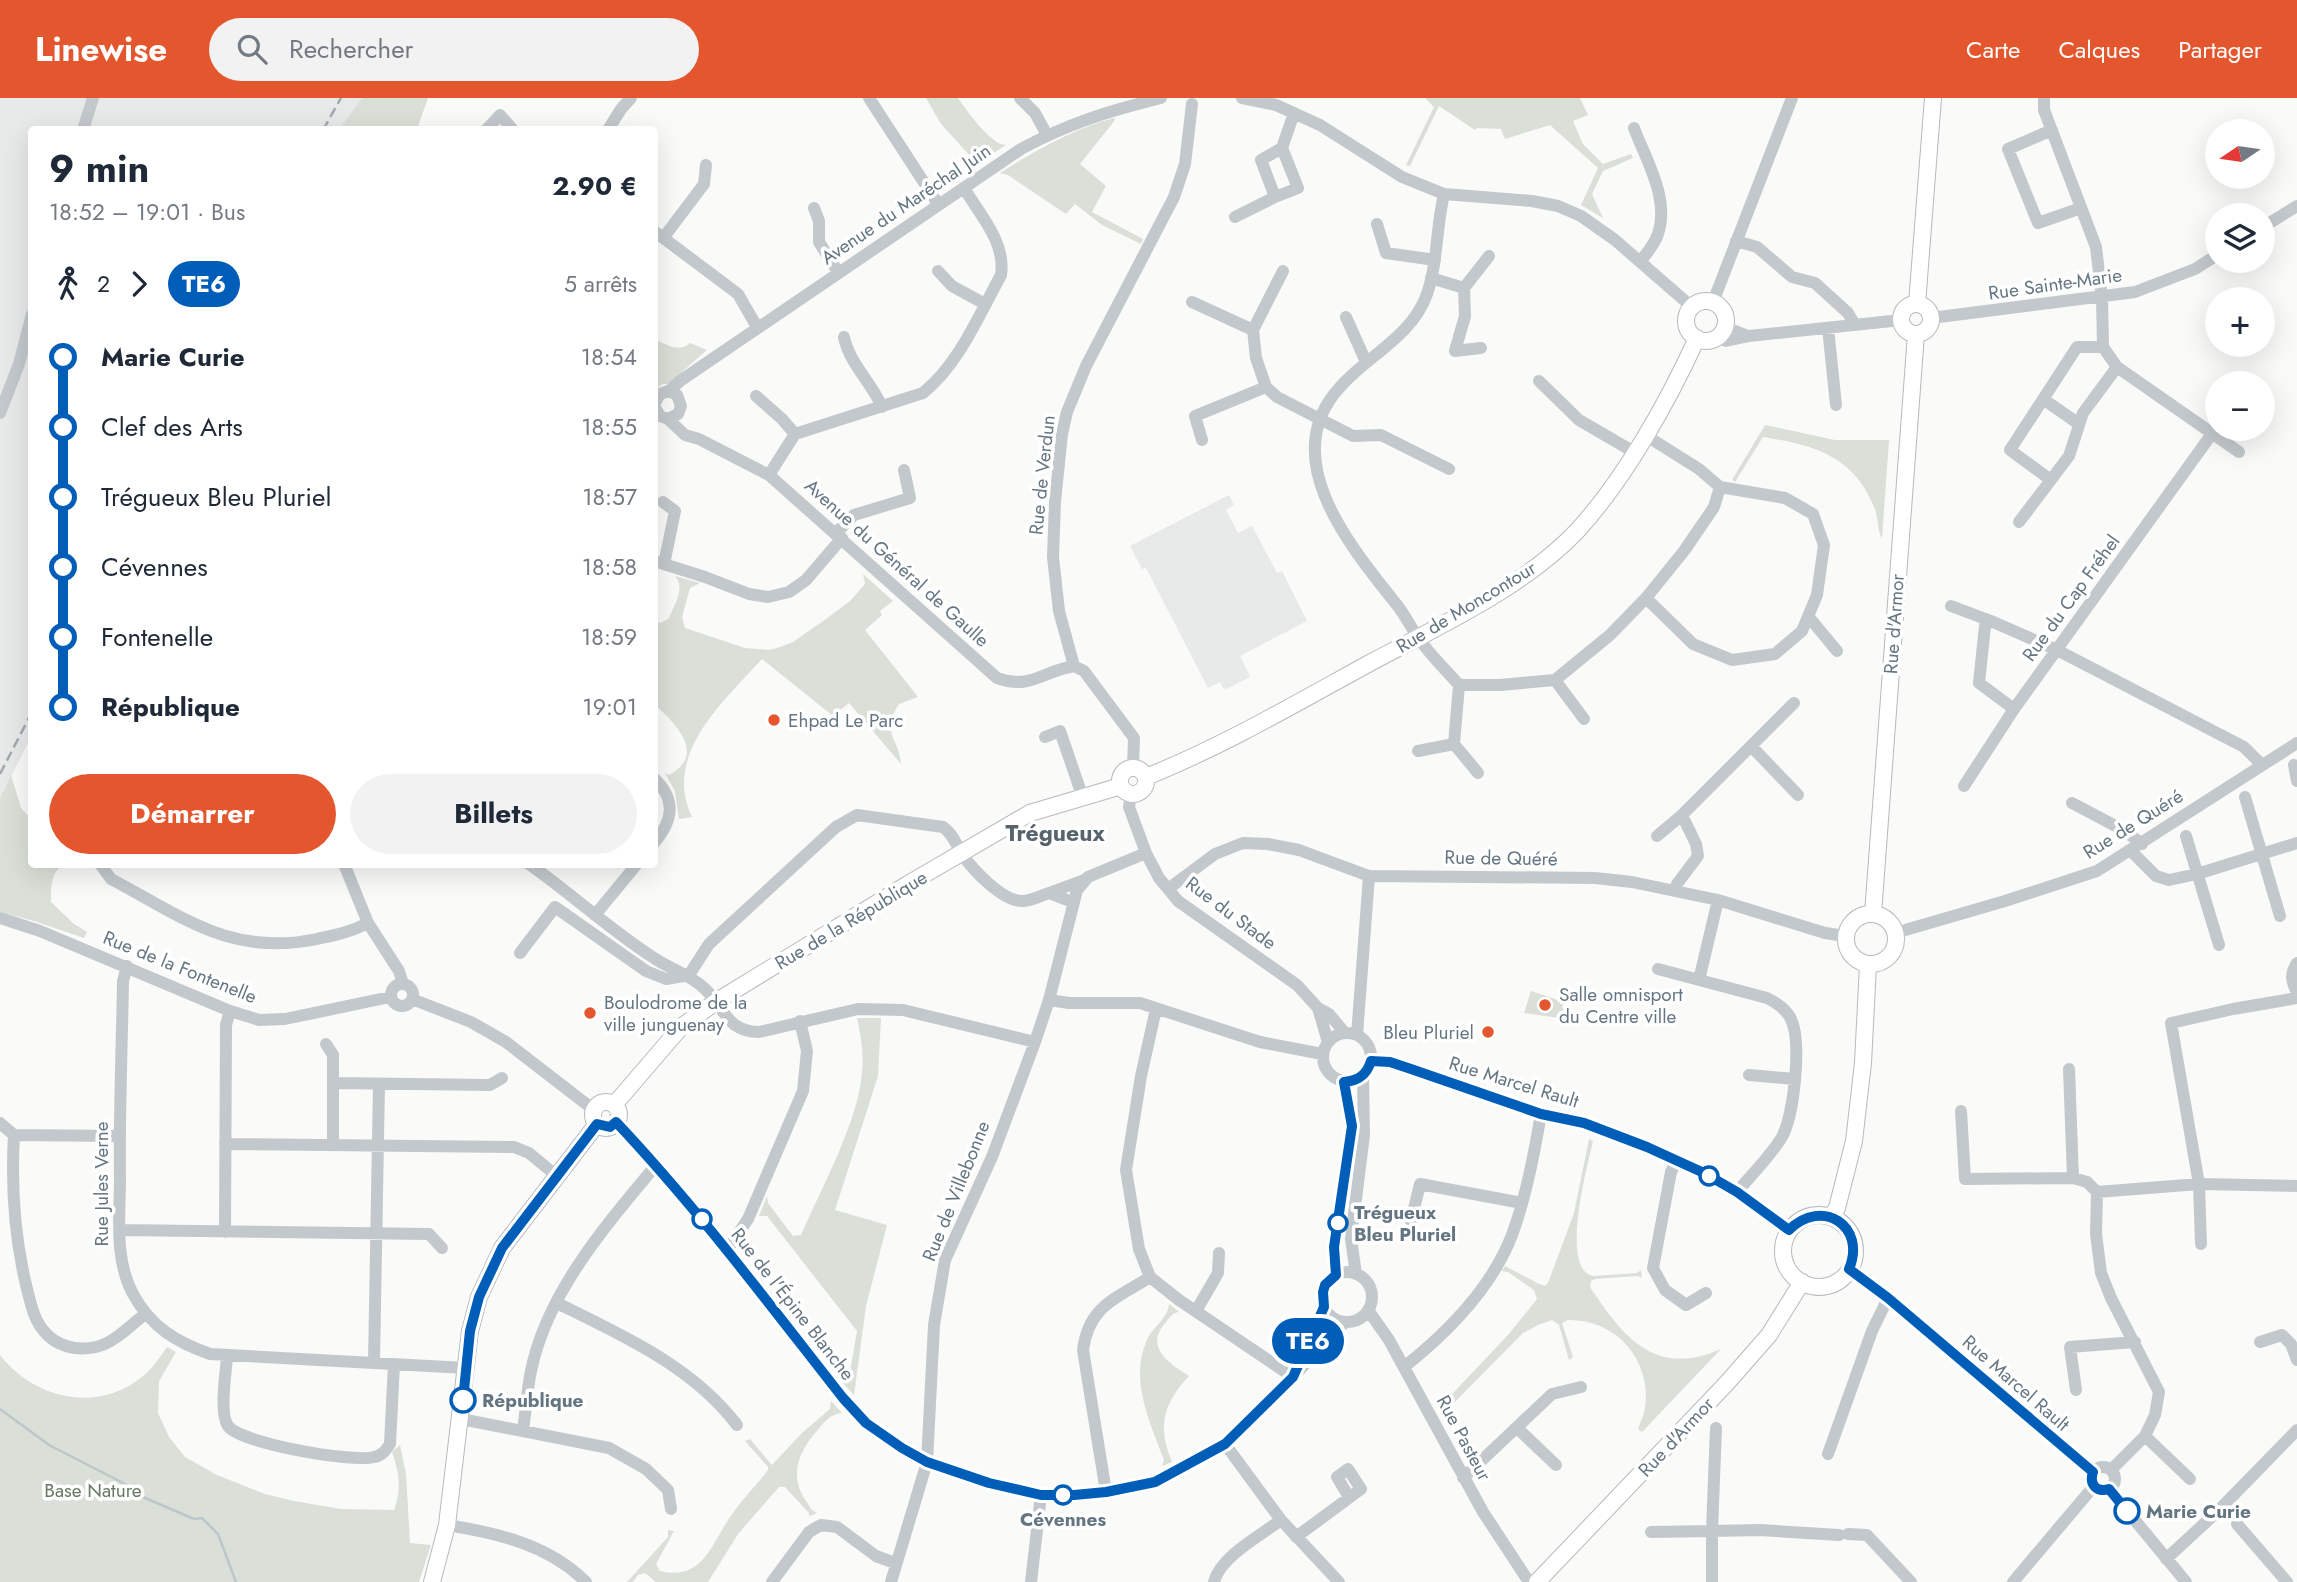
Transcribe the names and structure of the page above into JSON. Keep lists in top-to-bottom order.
{
  "streets": {
    "main road": ["Rue de Moncontour", "Rue d'Armor", "Rue de la République"],
    "street": [
      "Avenue du Maréchal Juin",
      "Rue Sainte-Marie",
      "Rue de Verdun",
      "Avenue du Général de Gaulle",
      "Rue du Cap Fréhel",
      "Rue de Quéré",
      "Rue du Stade",
      "Rue de la Fontenelle",
      "Rue Marcel Rault",
      "Rue Jules Verne",
      "Rue de Villebonne",
      "Rue de l'Épine Blanche",
      "Rue Pasteur"
    ]
  },
  "crossings": [
    ["Rue Sainte-Marie", "Rue d'Armor"],
    ["Rue de Verdun", "Avenue du Général de Gaulle"],
    ["Rue de Verdun", "Rue de Moncontour"],
    ["Rue d'Armor", "Rue de Quéré"],
    ["Rue d'Armor", "Rue Marcel Rault"],
    ["Rue de Quéré", "Rue du Stade"],
    ["Rue du Stade", "Rue de la République"],
    ["Rue du Stade", "Rue Marcel Rault"],
    ["Rue de la République", "Rue de l'Épine Blanche"],
    ["Rue de la Fontenelle", "Rue Jules Verne"],
    ["Rue de Villebonne", "Rue de l'Épine Blanche"],
    ["Rue de l'Épine Blanche", "Rue Pasteur"]
  ],
  "districts": ["Trégueux"],
  "parks": ["Base Nature"],
  "places": [
    "Ehpad Le Parc",
    "Salle omnisport du Centre ville",
    "Boulodrome de la ville junguenay",
    "Bleu Pluriel",
    "Trégueux Bleu Pluriel",
    "République",
    "Cévennes",
    "Marie Curie"
  ],
  "lines": ["bus line TE6"],
  "north": "left",
  "page": {
    "header": "Linewise",
    "search": "Rechercher",
    "nav": ["Carte", "Calques", "Partager"],
    "on_map": "TE6",
    "map_buttons": ["+", "−"],
    "heading": ["9 min", "18:52 – 19:01 · Bus", "2.90 €"],
    "legs": ["2", "TE6", "5 arrêts"],
    "list": [
      {
        "name": "Marie Curie",
        "value": "18:54"
      },
      {
        "name": "Clef des Arts",
        "value": "18:55"
      },
      {
        "name": "Trégueux Bleu Pluriel",
        "value": "18:57"
      },
      {
        "name": "Cévennes",
        "value": "18:58"
      },
      {
        "name": "Fontenelle",
        "value": "18:59"
      },
      {
        "name": "République",
        "value": "19:01"
      }
    ],
    "buttons": ["Démarrer", "Billets"]
  }
}
